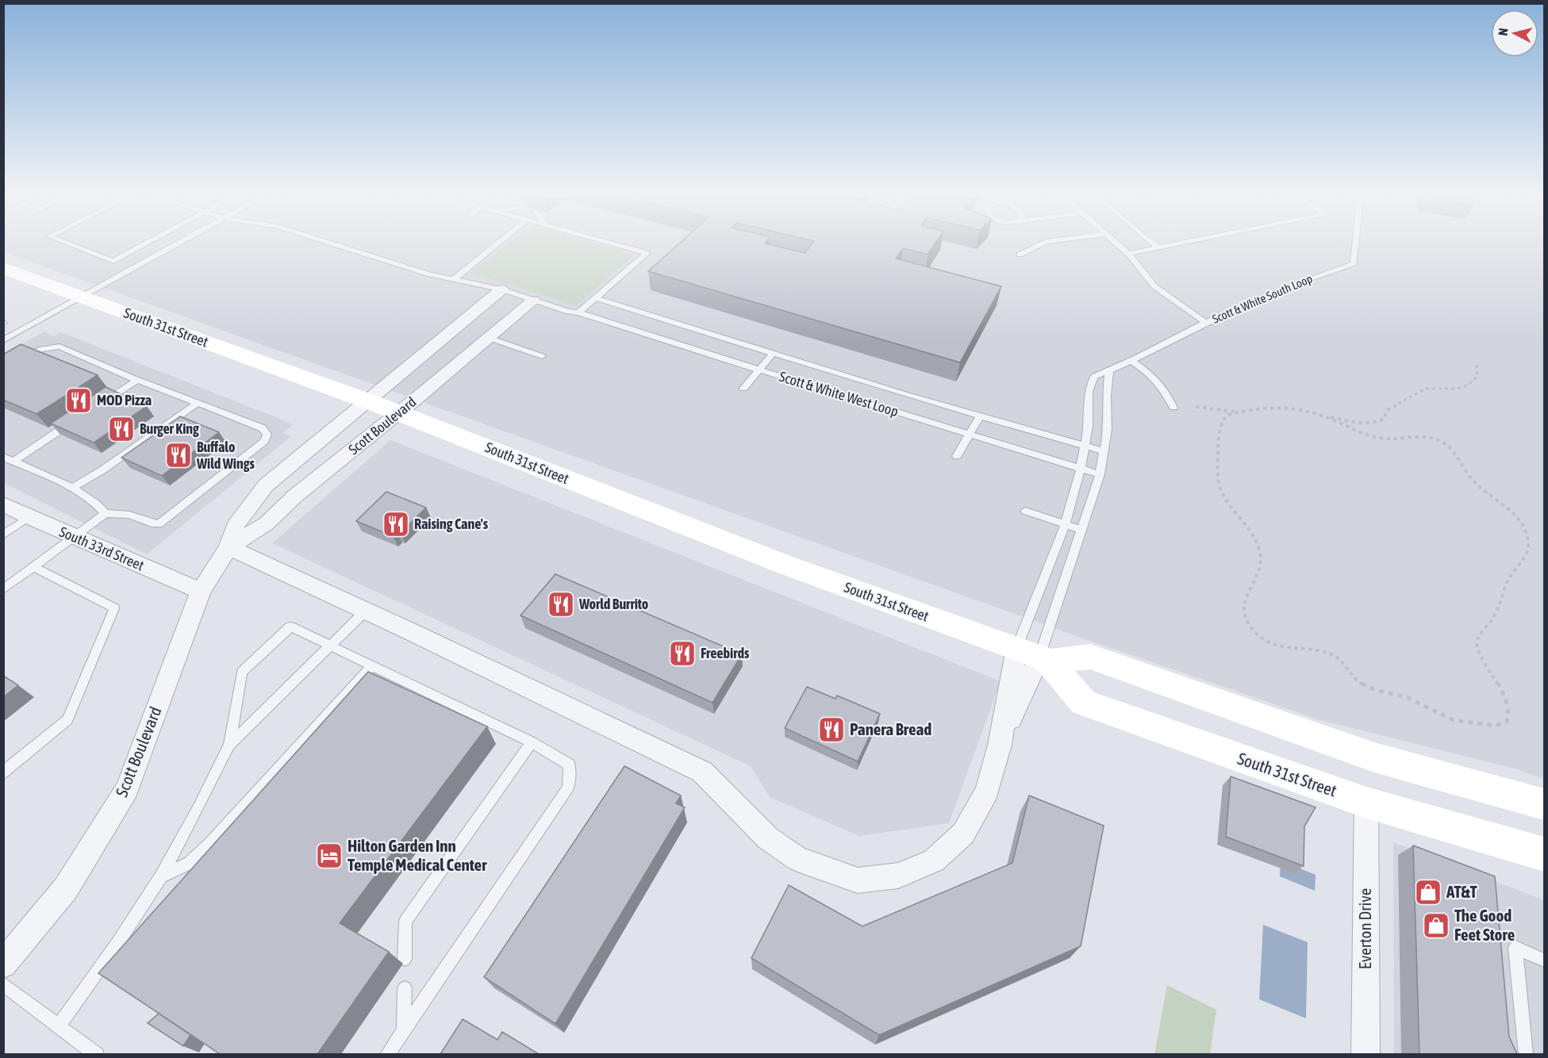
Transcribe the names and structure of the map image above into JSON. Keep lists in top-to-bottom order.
{
  "streets": {
    "main road": ["South 31st Street"],
    "street": ["Scott Boulevard", "South 33rd Street", "Everton Drive"],
    "lane": ["Scott & White South Loop", "Scott & White West Loop"]
  },
  "crossings": [
    ["Scott & White South Loop", "South 31st Street"],
    ["Scott & White South Loop", "Scott & White West Loop"],
    ["South 31st Street", "Scott Boulevard"],
    ["South 31st Street", "Everton Drive"],
    ["Scott & White West Loop", "Scott Boulevard"],
    ["Scott Boulevard", "South 33rd Street"]
  ],
  "places": {
    "restaurant": [
      "MOD Pizza",
      "Burger King",
      "Buffalo Wild Wings",
      "Raising Cane's",
      "World Burrito",
      "Freebirds",
      "Panera Bread"
    ],
    "hotel": ["Hilton Garden Inn Temple Medical Center"],
    "shop": ["AT&T", "The Good Feet Store"]
  },
  "north": "left"
}
